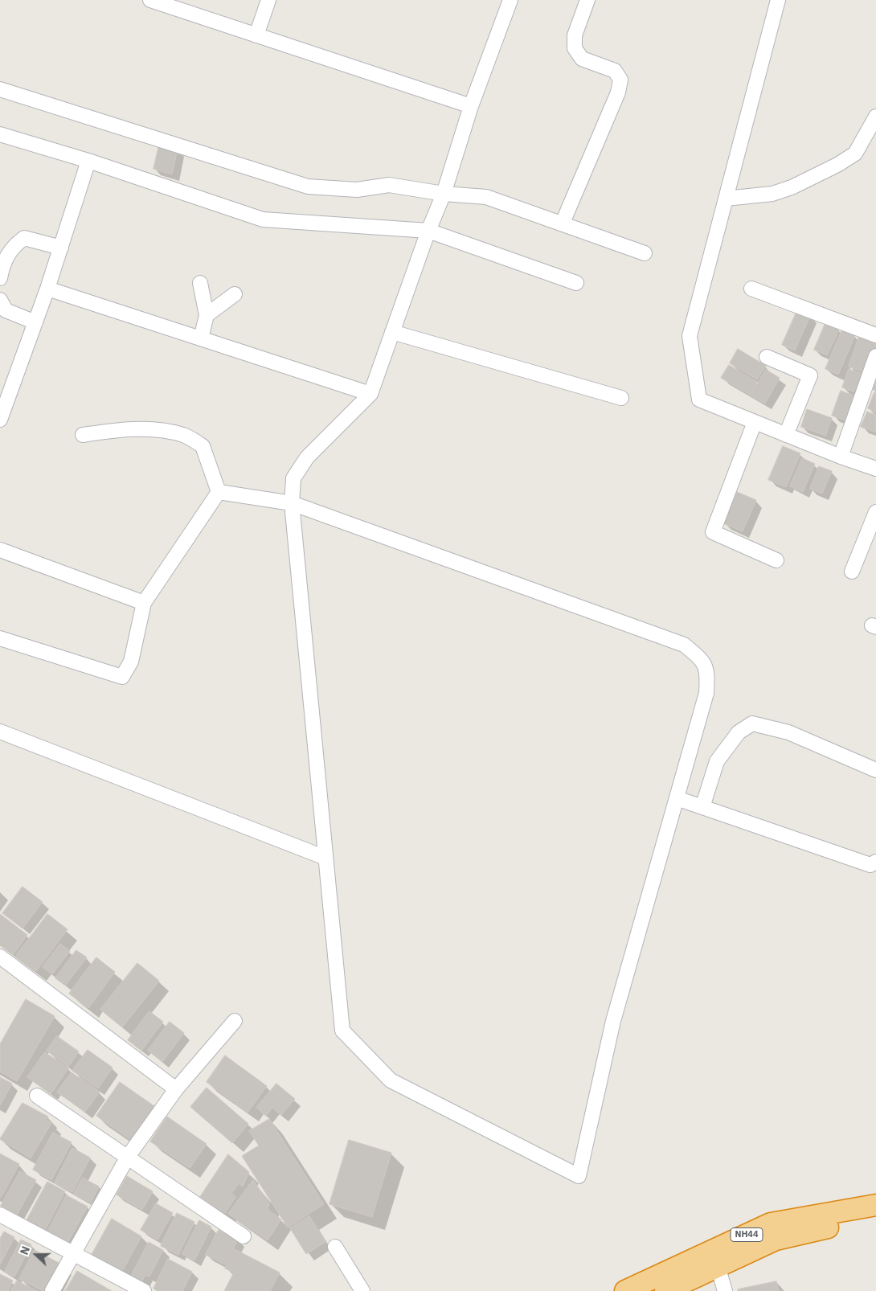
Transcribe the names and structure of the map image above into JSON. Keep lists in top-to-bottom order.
{
  "streets": {
    "highway": ["NH44"]
  },
  "north": "left"
}
